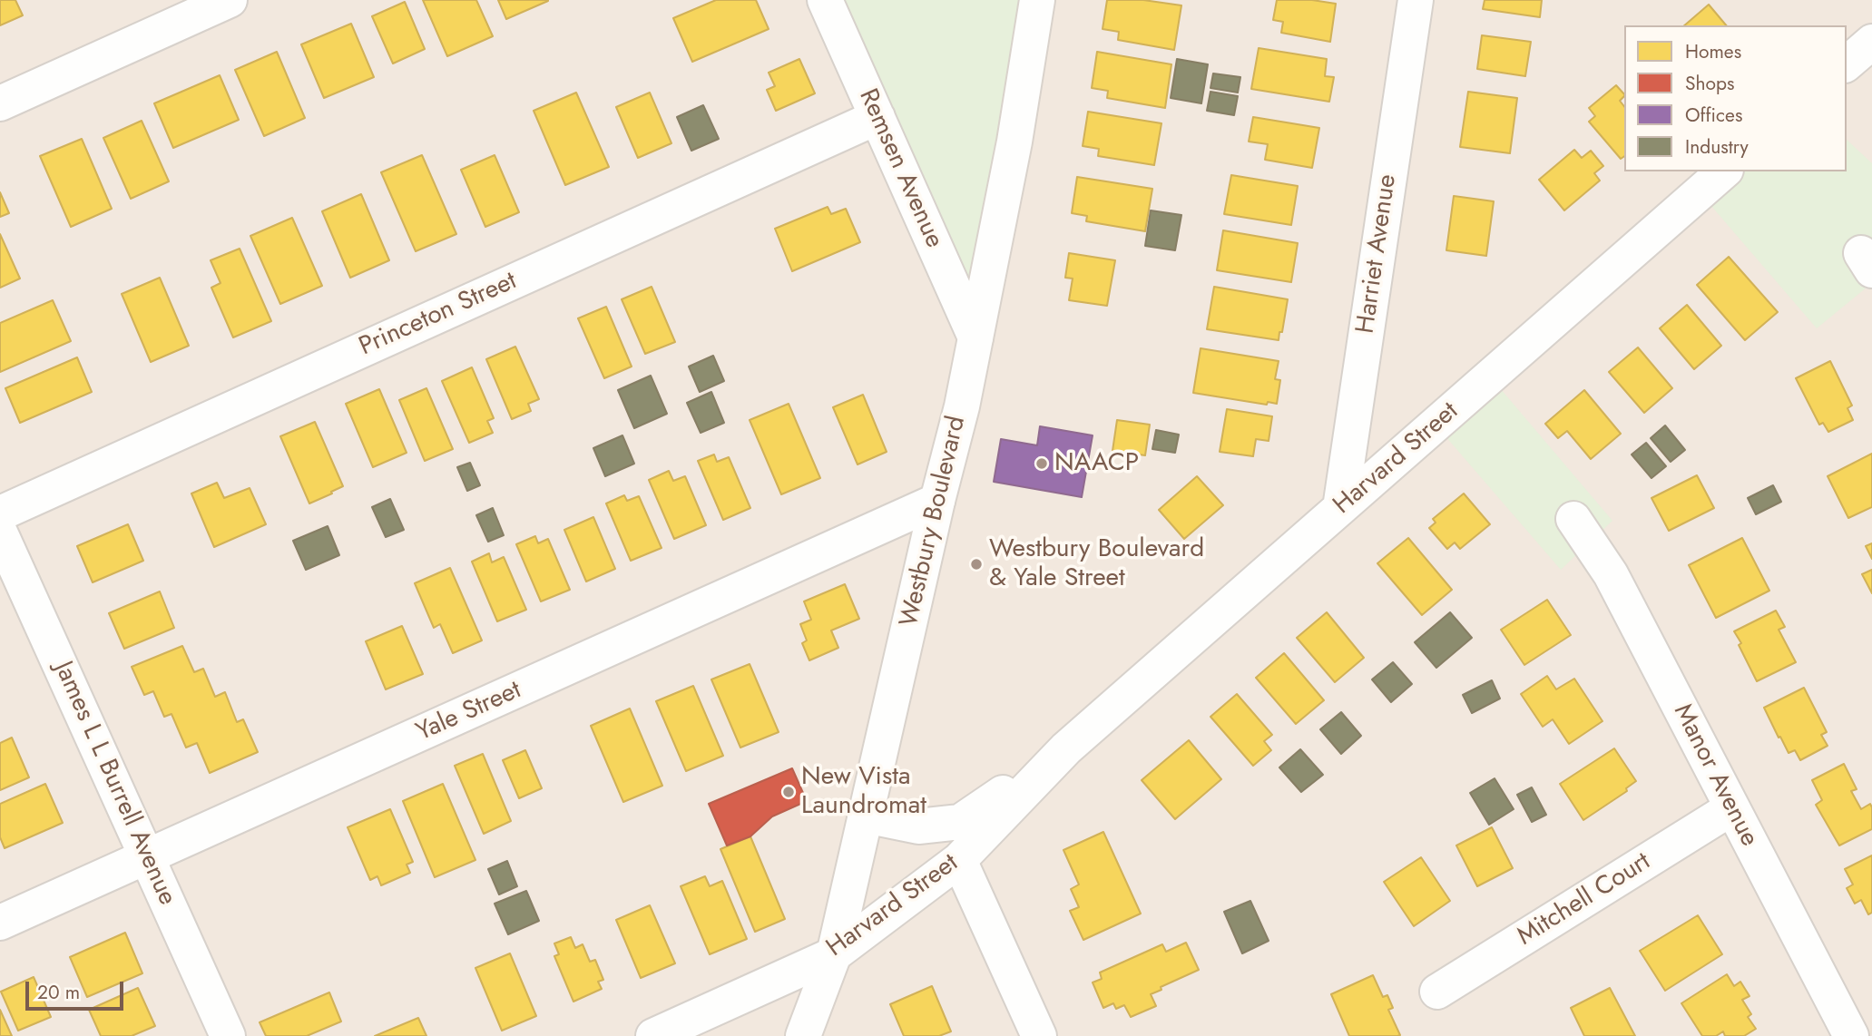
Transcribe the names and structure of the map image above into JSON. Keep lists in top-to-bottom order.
{
  "streets": {
    "street": [
      "Remsen Avenue",
      "Harriet Avenue",
      "Princeton Street",
      "Harvard Street",
      "Westbury Boulevard",
      "Yale Street",
      "Manor Avenue",
      "James L L Burrell Avenue",
      "Mitchell Court"
    ]
  },
  "crossings": [
    ["Remsen Avenue", "Princeton Street"],
    ["Remsen Avenue", "Westbury Boulevard"],
    ["Harriet Avenue", "Harvard Street"],
    ["Harvard Street", "Westbury Boulevard"],
    ["Westbury Boulevard", "Yale Street"],
    ["Yale Street", "James L L Burrell Avenue"],
    ["Manor Avenue", "Mitchell Court"]
  ],
  "places": ["NAACP", "Westbury Boulevard & Yale Street", "New Vista Laundromat"],
  "legend": [
    "Homes",
    "Shops",
    "Offices",
    "Industry"
  ],
  "scale_bar": "20 m"
}
